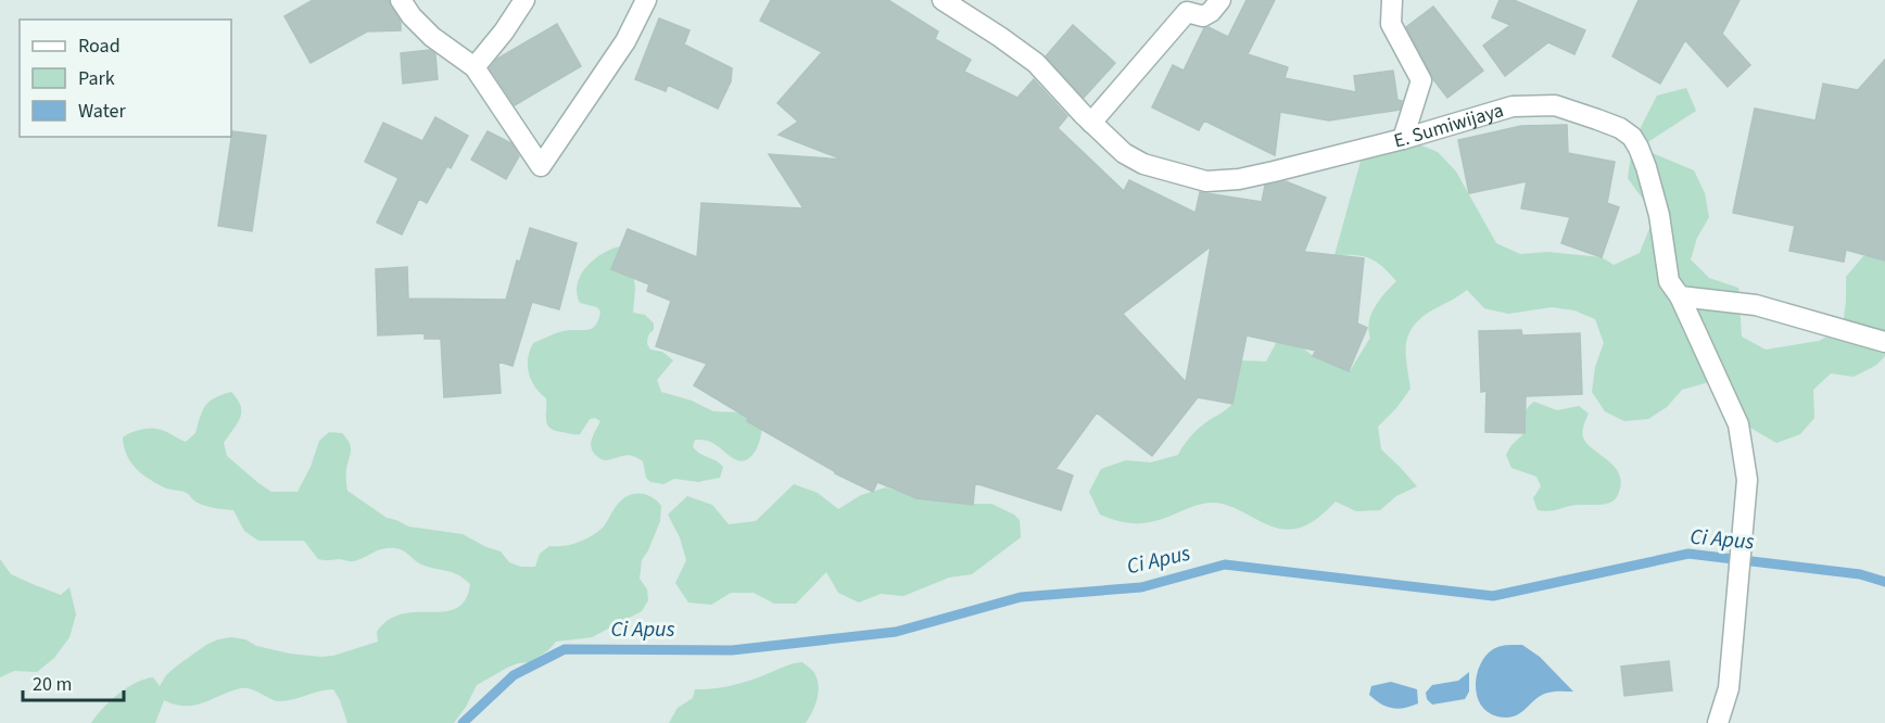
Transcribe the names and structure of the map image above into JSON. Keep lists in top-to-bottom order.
{
  "streets": {
    "street": ["E. Sumiwijaya"]
  },
  "water": ["Ci Apus"],
  "legend": ["Road", "Park", "Water"],
  "scale_bar": "20 m"
}
